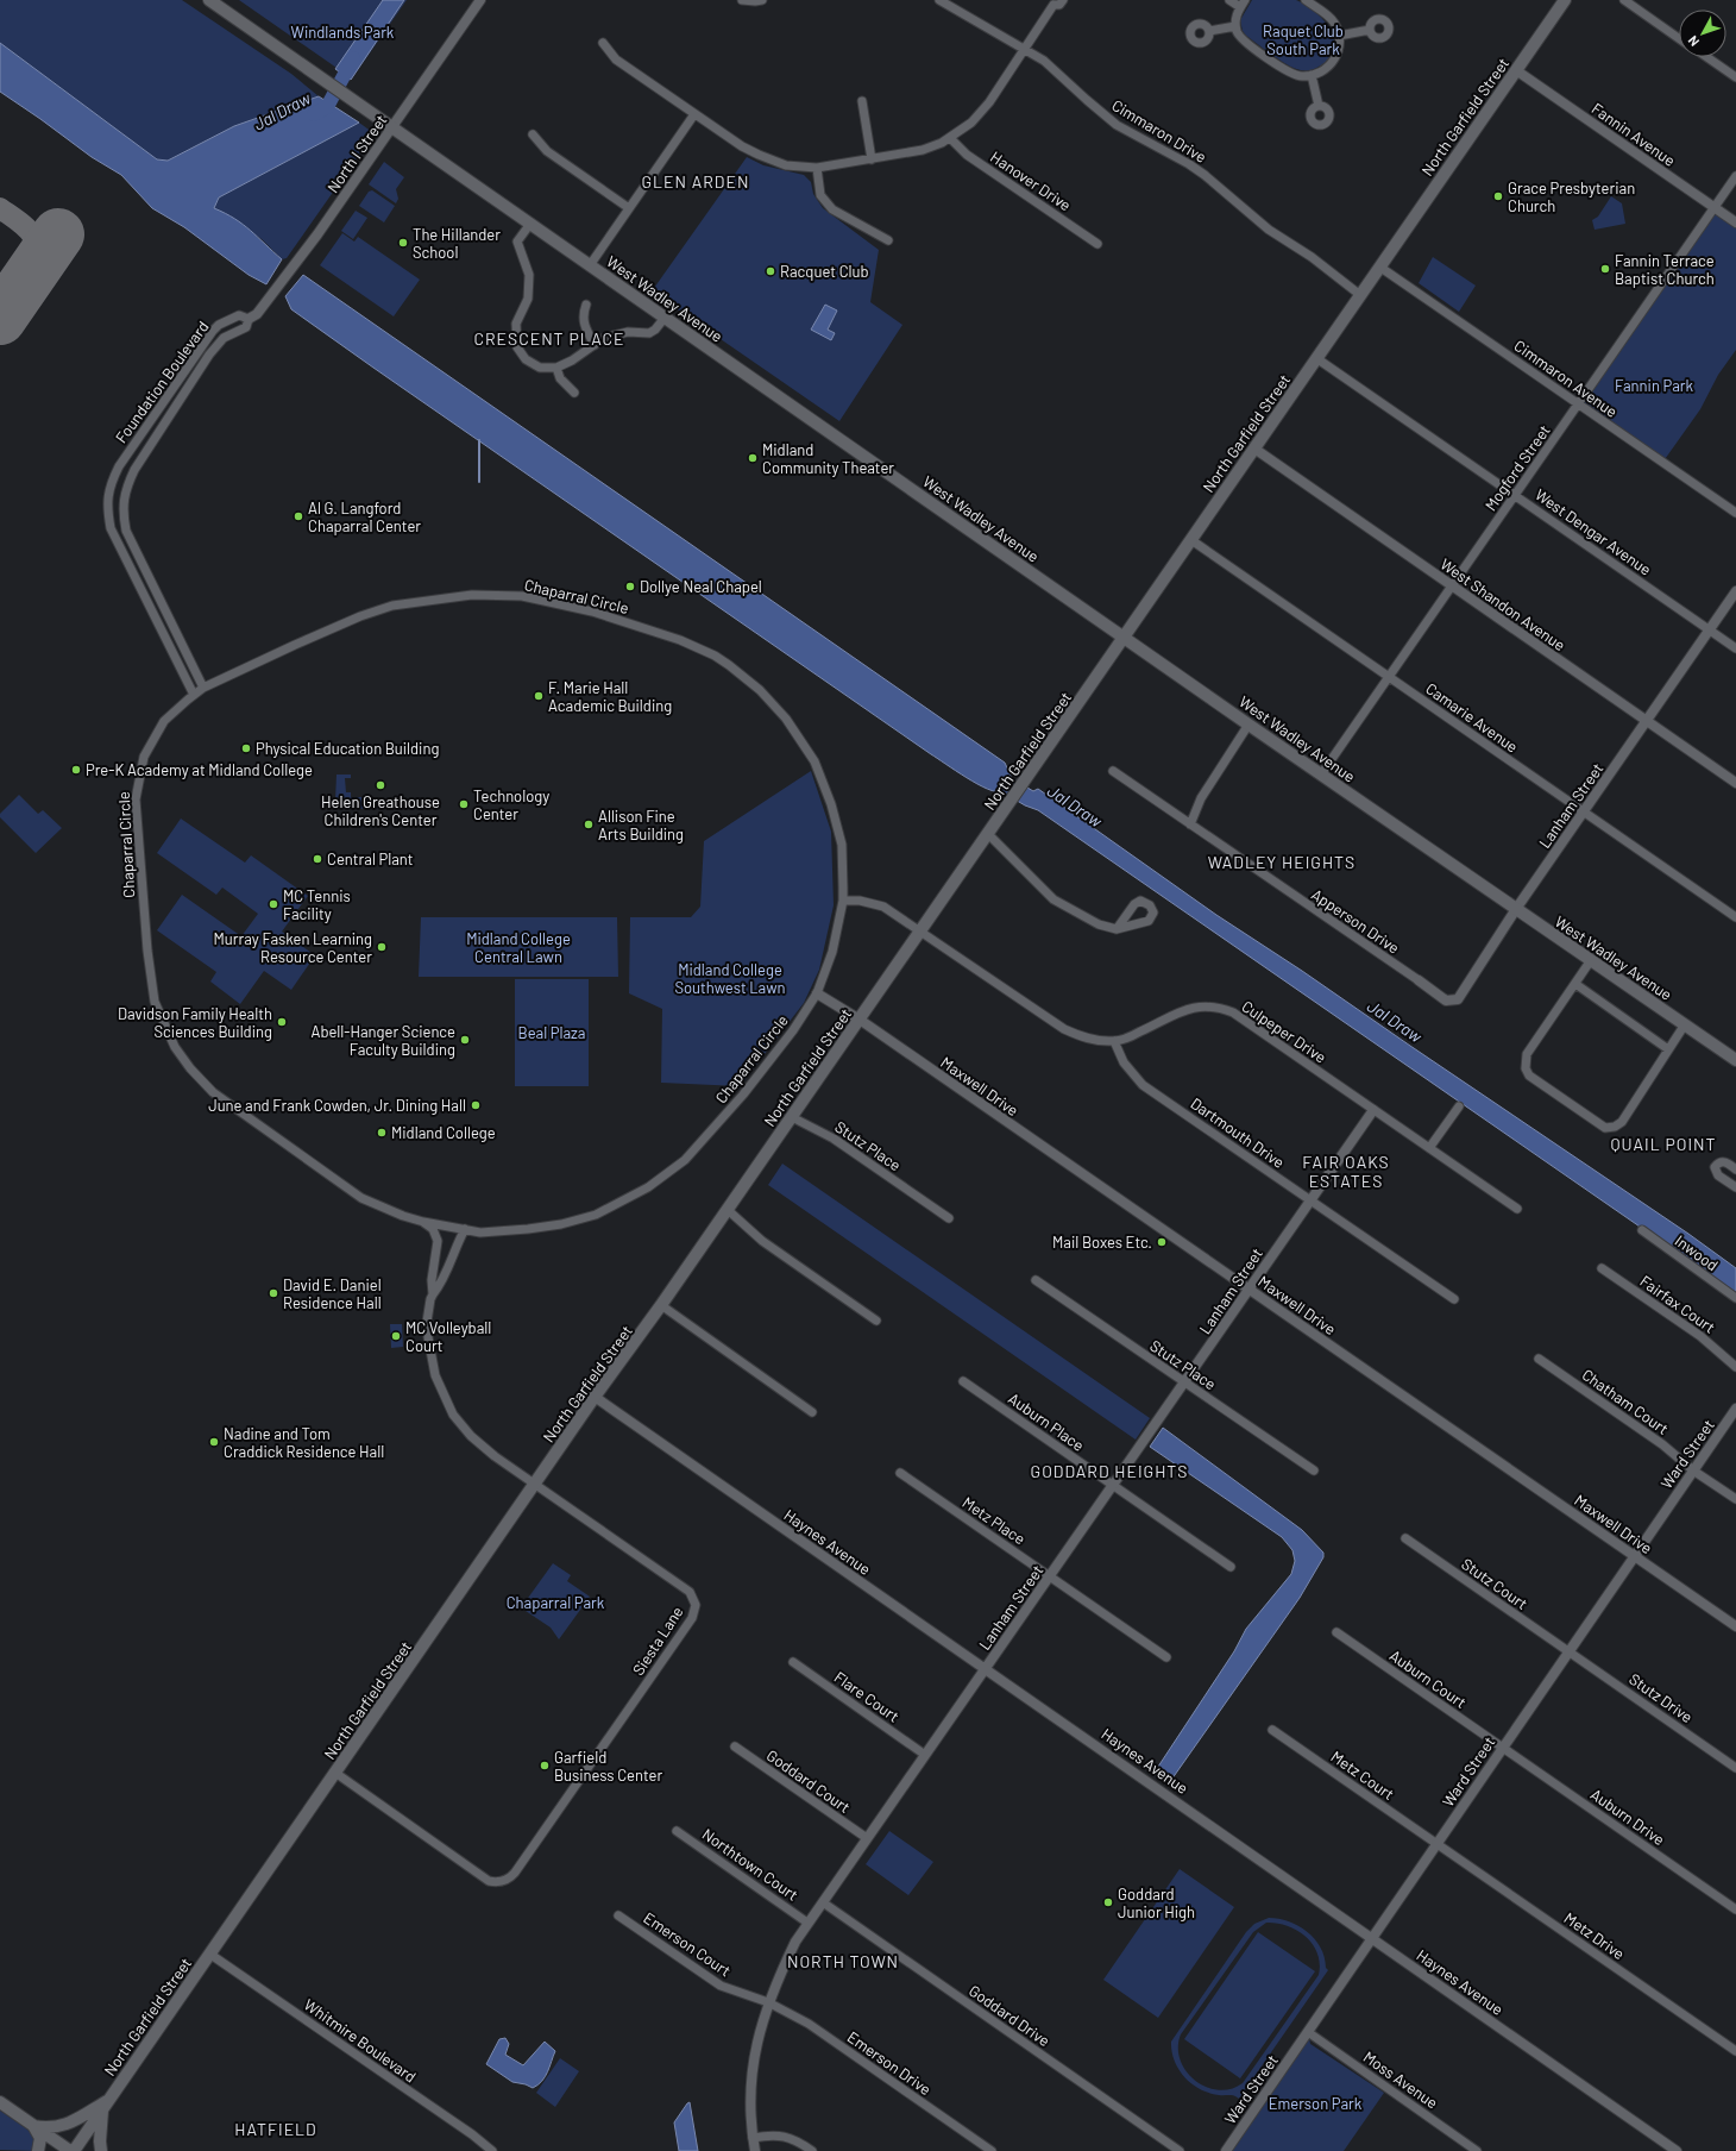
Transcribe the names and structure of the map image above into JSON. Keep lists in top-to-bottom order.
{
  "streets": {
    "main road": ["North Garfield Street", "West Wadley Avenue"],
    "street": [
      "Cimmaron Drive",
      "Fannin Avenue",
      "North I Street",
      "Hanover Drive",
      "Cimmaron Avenue",
      "Foundation Boulevard",
      "Mogford Street",
      "West Dengar Avenue",
      "Chaparral Circle",
      "West Shandon Avenue",
      "Camarie Avenue",
      "Lanham Street",
      "Apperson Drive",
      "Culpeper Drive",
      "Maxwell Drive",
      "Dartmouth Drive",
      "Stutz Place",
      "Inwood",
      "Fairfax Court",
      "Chatham Court",
      "Auburn Place",
      "Ward Street",
      "Metz Place",
      "Haynes Avenue",
      "Stutz Court",
      "Siesta Lane",
      "Auburn Court",
      "Flare Court",
      "Stutz Drive",
      "Metz Court",
      "Goddard Court",
      "Auburn Drive",
      "Northtown Court",
      "Metz Drive",
      "Emerson Court",
      "Goddard Drive",
      "Whitmire Boulevard",
      "Emerson Drive",
      "Moss Avenue"
    ]
  },
  "crossings": [
    ["North Garfield Street", "Cimmaron Drive"],
    ["North Garfield Street", "Fannin Avenue"],
    ["North Garfield Street", "West Wadley Avenue"],
    ["North Garfield Street", "Cimmaron Avenue"],
    ["North Garfield Street", "West Dengar Avenue"],
    ["North Garfield Street", "West Shandon Avenue"],
    ["North Garfield Street", "Camarie Avenue"],
    ["North Garfield Street", "Culpeper Drive"],
    ["North Garfield Street", "Maxwell Drive"],
    ["North Garfield Street", "Stutz Place"],
    ["North Garfield Street", "Haynes Avenue"],
    ["North Garfield Street", "Siesta Lane"],
    ["North Garfield Street", "Whitmire Boulevard"],
    ["Fannin Avenue", "Mogford Street"],
    ["North I Street", "West Wadley Avenue"],
    ["North I Street", "Foundation Boulevard"],
    ["West Wadley Avenue", "Mogford Street"],
    ["West Wadley Avenue", "Lanham Street"],
    ["Cimmaron Avenue", "Mogford Street"],
    ["Foundation Boulevard", "Chaparral Circle"],
    ["Mogford Street", "West Dengar Avenue"],
    ["Mogford Street", "West Shandon Avenue"],
    ["Mogford Street", "Camarie Avenue"],
    ["West Dengar Avenue", "Lanham Street"],
    ["Chaparral Circle", "Culpeper Drive"],
    ["Chaparral Circle", "Maxwell Drive"],
    ["Chaparral Circle", "Siesta Lane"],
    ["West Shandon Avenue", "Lanham Street"],
    ["Camarie Avenue", "Lanham Street"],
    ["Lanham Street", "Apperson Drive"],
    ["Lanham Street", "Culpeper Drive"],
    ["Lanham Street", "Maxwell Drive"],
    ["Lanham Street", "Dartmouth Drive"],
    ["Lanham Street", "Stutz Place"],
    ["Lanham Street", "Auburn Place"],
    ["Lanham Street", "Metz Place"],
    ["Lanham Street", "Haynes Avenue"],
    ["Lanham Street", "Flare Court"],
    ["Lanham Street", "Goddard Court"],
    ["Lanham Street", "Northtown Court"],
    ["Lanham Street", "Emerson Court"],
    ["Lanham Street", "Goddard Drive"],
    ["Lanham Street", "Emerson Drive"],
    ["Culpeper Drive", "Dartmouth Drive"],
    ["Maxwell Drive", "Ward Street"],
    ["Chatham Court", "Ward Street"],
    ["Ward Street", "Haynes Avenue"],
    ["Ward Street", "Stutz Court"],
    ["Ward Street", "Auburn Court"],
    ["Ward Street", "Stutz Drive"],
    ["Ward Street", "Metz Court"],
    ["Ward Street", "Auburn Drive"],
    ["Ward Street", "Metz Drive"],
    ["Ward Street", "Moss Avenue"],
    ["Stutz Court", "Stutz Drive"],
    ["Auburn Court", "Auburn Drive"],
    ["Metz Court", "Metz Drive"],
    ["Emerson Court", "Emerson Drive"]
  ],
  "districts": [
    "GLEN ARDEN",
    "CRESCENT PLACE",
    "WADLEY HEIGHTS",
    "QUAIL POINT",
    "FAIR OAKS ESTATES",
    "GODDARD HEIGHTS",
    "NORTH TOWN",
    "HATFIELD"
  ],
  "water": ["Jal Draw"],
  "parks": [
    "Raquet Club South Park",
    "Windlands Park",
    "Fannin Park",
    "Midland College Central Lawn",
    "Midland College Southwest Lawn",
    "Beal Plaza",
    "Chaparral Park",
    "Emerson Park"
  ],
  "places": [
    "Grace Presbyterian Church",
    "The Hillander School",
    "Fannin Terrace Baptist Church",
    "Racquet Club",
    "Midland Community Theater",
    "Al G. Langford Chaparral Center",
    "Dollye Neal Chapel",
    "F. Marie Hall Academic Building",
    "Physical Education Building",
    "Pre-K Academy at Midland College",
    "Helen Greathouse Children's Center",
    "Technology Center",
    "Allison Fine Arts Building",
    "Central Plant",
    "MC Tennis Facility",
    "Murray Fasken Learning Resource Center",
    "Davidson Family Health Sciences Building",
    "Abell-Hanger Science Faculty Building",
    "June and Frank Cowden, Jr. Dining Hall",
    "Midland College",
    "Mail Boxes Etc.",
    "David E. Daniel Residence Hall",
    "MC Volleyball Court",
    "Nadine and Tom Craddick Residence Hall",
    "Garfield Business Center",
    "Goddard Junior High"
  ],
  "north": "bottom left"
}
